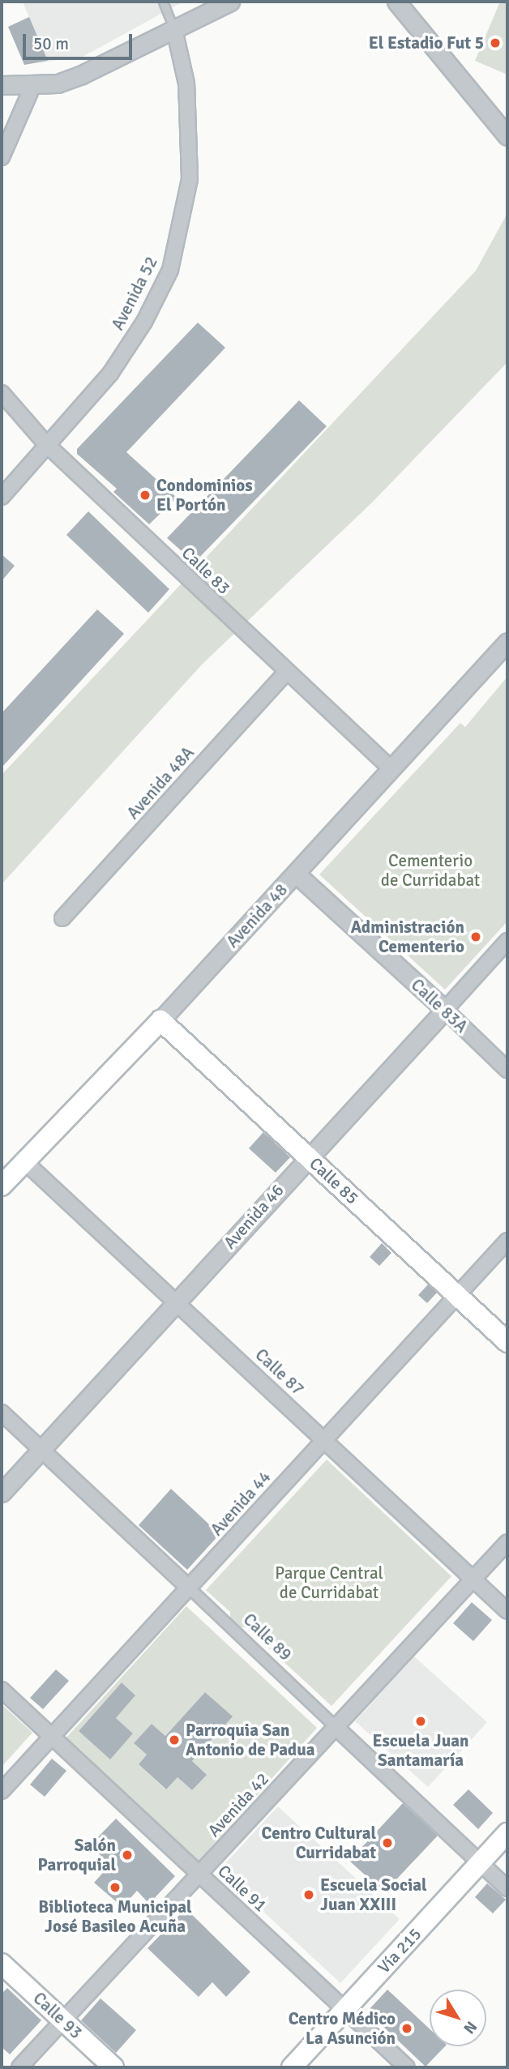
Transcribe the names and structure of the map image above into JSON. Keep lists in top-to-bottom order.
{
  "streets": {
    "main road": [
      "Avenida 48",
      "Calle 85",
      "Vía 215",
      "Calle 93"
    ],
    "street": [
      "Avenida 52",
      "Calle 83",
      "Avenida 48A",
      "Calle 83A",
      "Avenida 46",
      "Calle 87",
      "Avenida 44",
      "Calle 89",
      "Avenida 42",
      "Calle 91"
    ]
  },
  "crossings": [
    ["Avenida 52", "Calle 83"],
    ["Calle 83", "Avenida 48A"],
    ["Calle 83", "Avenida 48"],
    ["Avenida 48", "Calle 83A"],
    ["Avenida 48", "Calle 85"],
    ["Avenida 48", "Calle 87"],
    ["Calle 83A", "Avenida 46"],
    ["Calle 85", "Avenida 46"],
    ["Calle 85", "Avenida 44"],
    ["Avenida 46", "Calle 87"],
    ["Avenida 46", "Calle 89"],
    ["Calle 87", "Avenida 44"],
    ["Calle 87", "Avenida 42"],
    ["Avenida 44", "Calle 89"],
    ["Avenida 44", "Calle 91"],
    ["Calle 89", "Avenida 42"],
    ["Calle 89", "Vía 215"],
    ["Avenida 42", "Calle 91"],
    ["Avenida 42", "Calle 93"],
    ["Calle 91", "Vía 215"]
  ],
  "parks": ["Cementerio de Curridabat", "Parque Central de Curridabat"],
  "places": [
    "El Estadio Fut 5",
    "Condominios El Portón",
    "Administración Cementerio",
    "Escuela Juan Santamaría",
    "Parroquia San Antonio de Padua",
    "Centro Cultural Curridabat",
    "Salón Parroquial",
    "Biblioteca Municipal José Basileo Acuña",
    "Escuela Social Juan XXIII",
    "Centro Médico La Asunción"
  ],
  "scale_bar": "50 m",
  "north": "bottom right"
}
